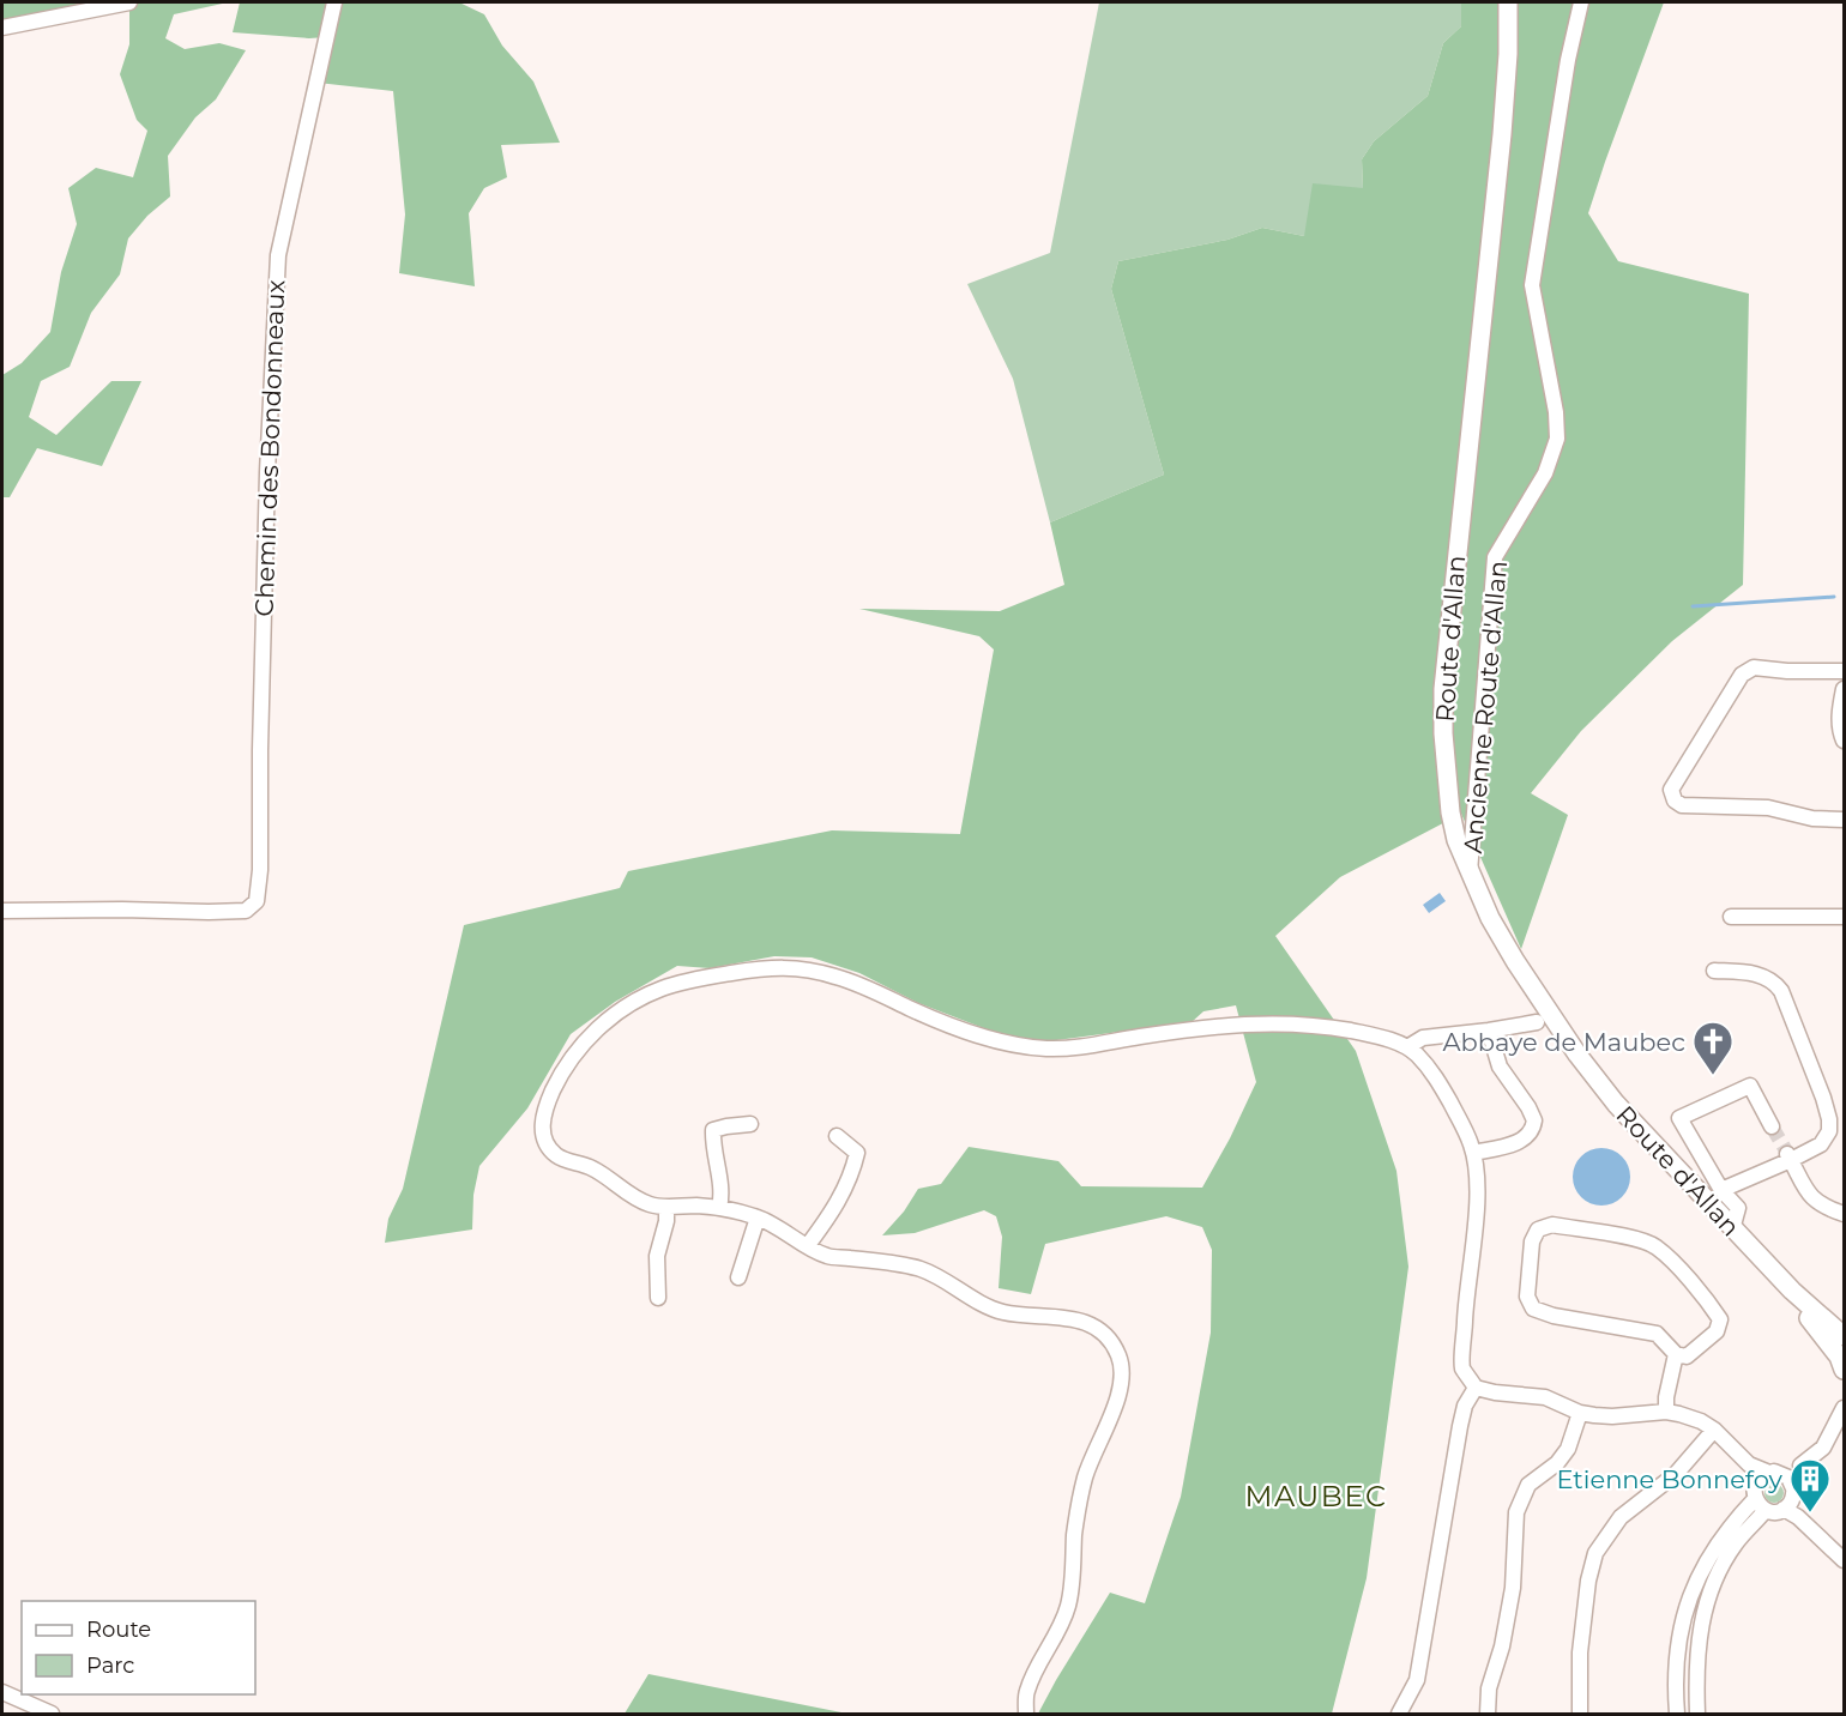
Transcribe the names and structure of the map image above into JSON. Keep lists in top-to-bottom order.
{
  "streets": {
    "street": ["Chemin des Bondonneaux", "Route d'Allan", "Ancienne Route d'Allan"]
  },
  "crossings": [
    ["Route d'Allan", "Ancienne Route d'Allan"]
  ],
  "districts": ["MAUBEC"],
  "places": {
    "church": ["Abbaye de Maubec"],
    "building": ["Etienne Bonnefoy"]
  },
  "legend": ["Route", "Parc"]
}
